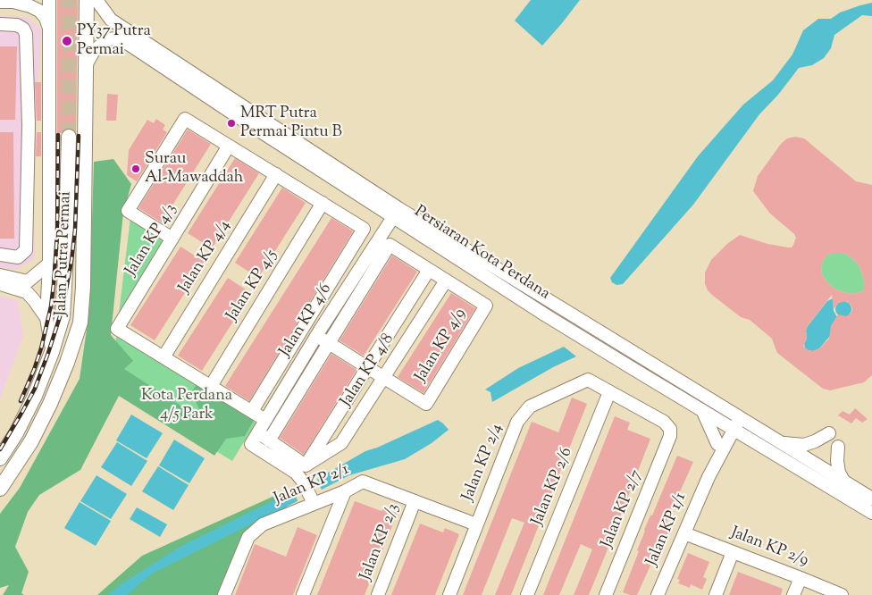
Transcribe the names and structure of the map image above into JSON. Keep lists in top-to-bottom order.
{
  "streets": {
    "main road": ["Jalan Putra Permai"],
    "street": [
      "Jalan KP 4/3",
      "Persiaran Kota Perdana",
      "Jalan KP 4/4",
      "Jalan KP 4/5",
      "Jalan KP 4/6",
      "Jalan KP 4/9",
      "Jalan KP 4/8",
      "Jalan KP 2/4",
      "Jalan KP 2/1",
      "Jalan KP 2/6",
      "Jalan KP 2/7",
      "Jalan KP 1/1",
      "Jalan KP 2/3",
      "Jalan KP 2/9"
    ]
  },
  "crossings": [
    ["Jalan KP 4/3", "Jalan KP 4/4"],
    ["Jalan Putra Permai", "Persiaran Kota Perdana"],
    ["Persiaran Kota Perdana", "Jalan KP 4/6"],
    ["Persiaran Kota Perdana", "Jalan KP 1/1"],
    ["Jalan KP 4/5", "Jalan KP 4/6"],
    ["Jalan KP 4/6", "Jalan KP 2/1"],
    ["Jalan KP 4/9", "Jalan KP 4/8"],
    ["Jalan KP 2/4", "Jalan KP 2/1"],
    ["Jalan KP 2/4", "Jalan KP 2/6"],
    ["Jalan KP 2/4", "Jalan KP 2/7"],
    ["Jalan KP 2/1", "Jalan KP 2/3"],
    ["Jalan KP 2/6", "Jalan KP 2/7"],
    ["Jalan KP 1/1", "Jalan KP 2/9"]
  ],
  "parks": ["Kota Perdana 4/5 Park"],
  "places": ["PY37 Putra Permai", "MRT Putra Permai Pintu B", "Surau Al-Mawaddah"]
}
